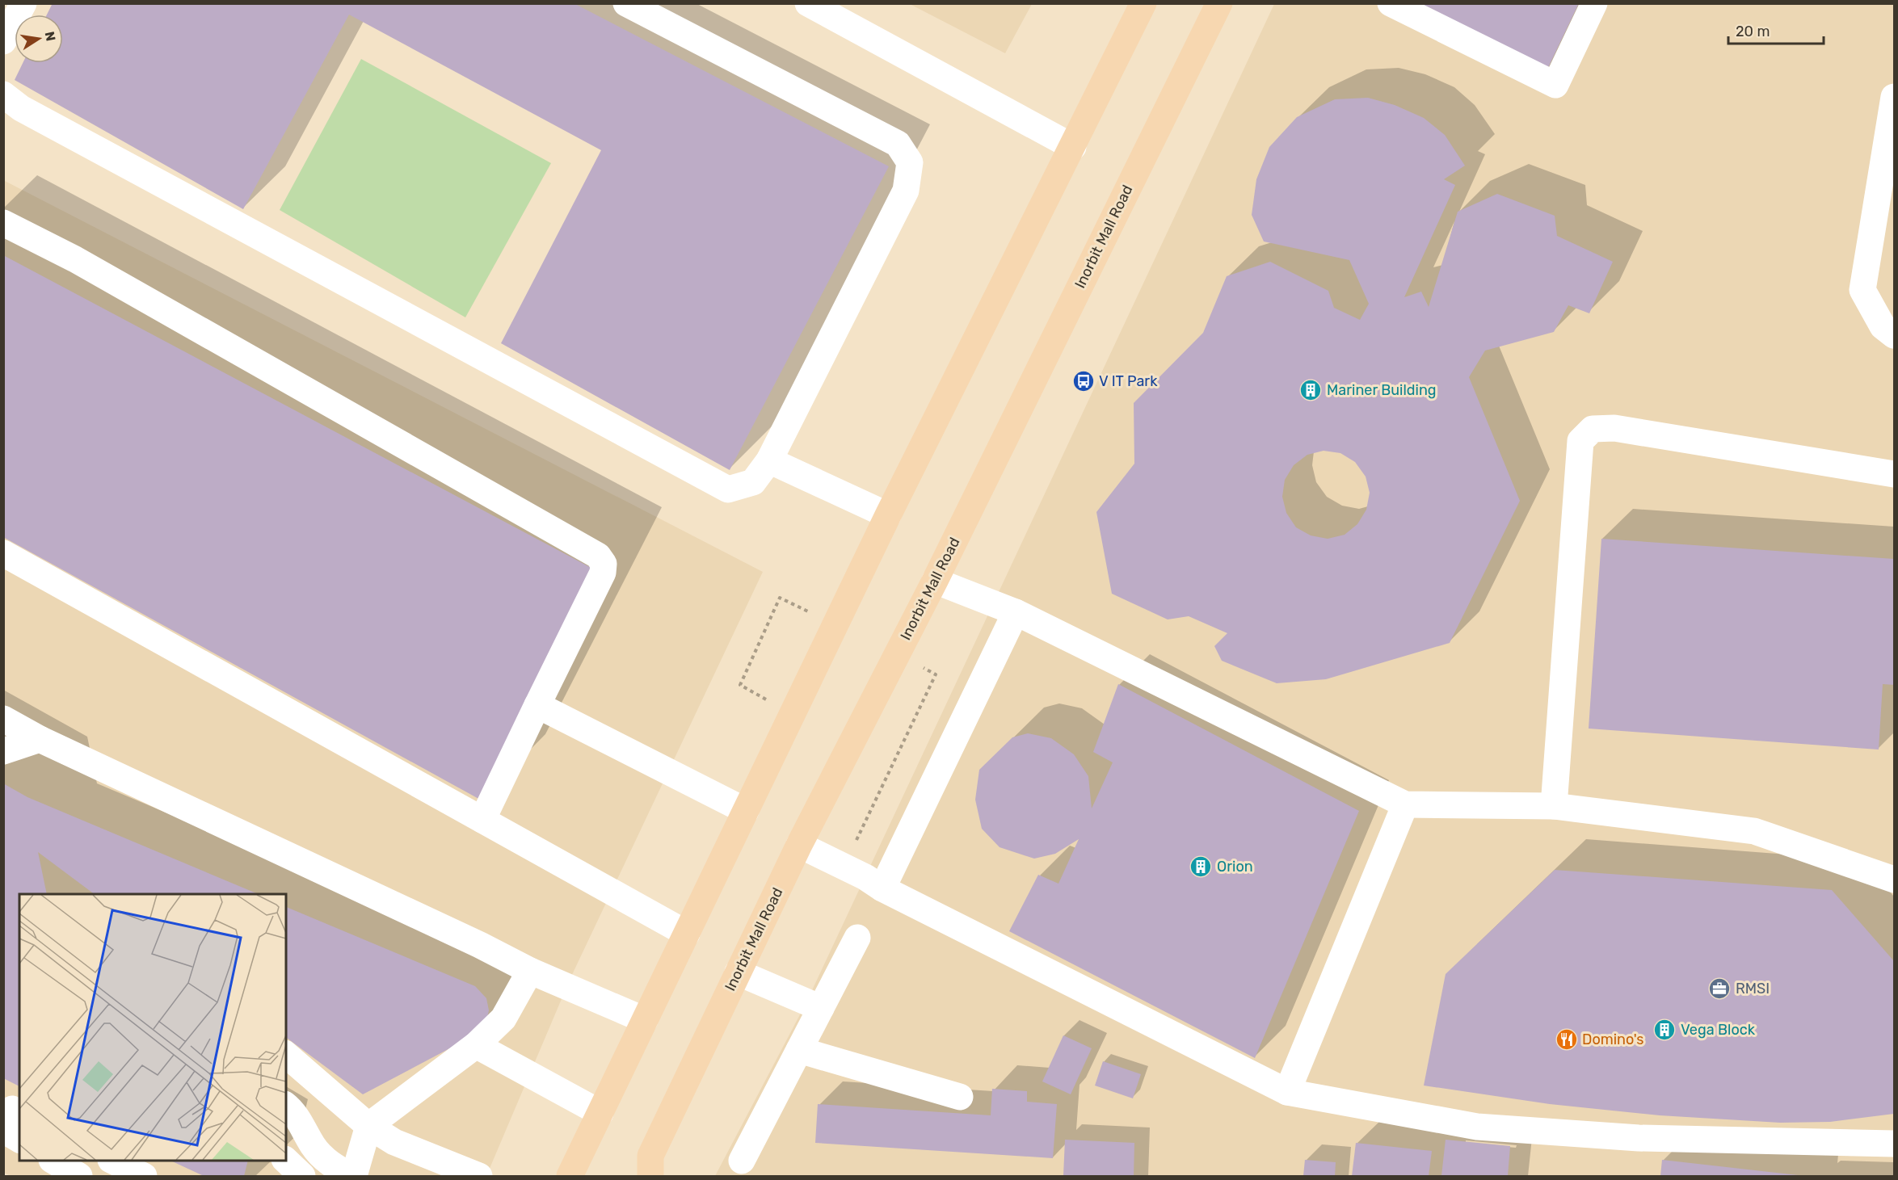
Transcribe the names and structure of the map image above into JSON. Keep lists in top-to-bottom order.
{
  "streets": {
    "main road": ["Inorbit Mall Road"]
  },
  "places": {
    "bus stop": ["V IT Park"],
    "building": ["Mariner Building", "Orion", "Vega Block"],
    "office": ["RMSI"],
    "restaurant": ["Domino's"]
  },
  "scale_bar": "20 m",
  "north": "right"
}
